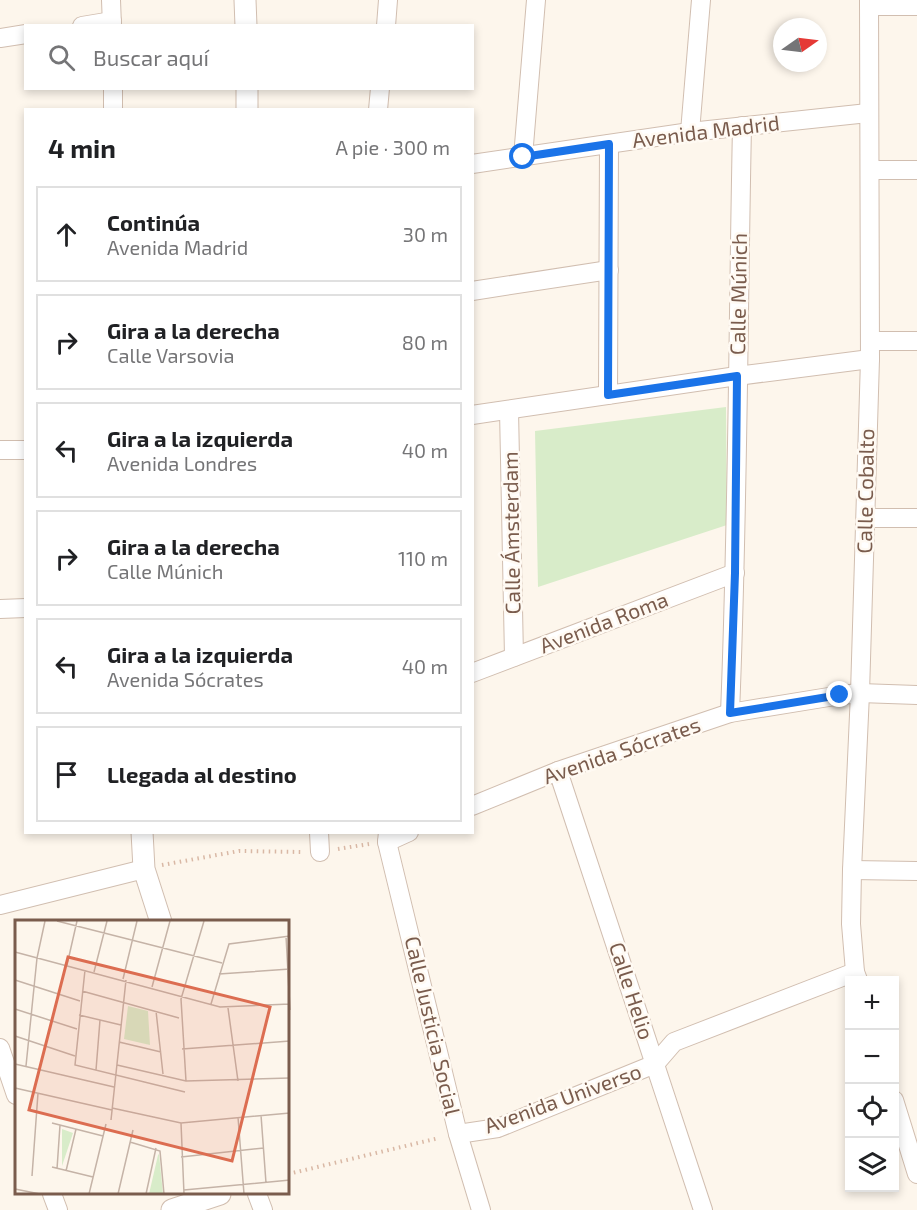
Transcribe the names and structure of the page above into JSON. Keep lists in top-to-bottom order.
{
  "streets": {
    "street": [
      "Avenida Madrid",
      "Calle Múnich",
      "Calle Cobalto",
      "Calle Ámsterdam",
      "Avenida Roma",
      "Avenida Sócrates",
      "Calle Helio",
      "Calle Justicia Social",
      "Avenida Universo"
    ]
  },
  "crossings": [
    ["Avenida Madrid", "Calle Múnich"],
    ["Avenida Madrid", "Calle Cobalto"],
    ["Calle Múnich", "Avenida Roma"],
    ["Calle Múnich", "Avenida Sócrates"],
    ["Calle Cobalto", "Avenida Sócrates"],
    ["Calle Ámsterdam", "Avenida Roma"],
    ["Avenida Sócrates", "Calle Helio"],
    ["Calle Helio", "Avenida Universo"],
    ["Calle Justicia Social", "Avenida Universo"]
  ],
  "north": "right",
  "page": {
    "search": "Buscar aquí",
    "heading": ["4 min", "A pie · 300 m"],
    "list": [
      ["Continúa", "Avenida Madrid", "30 m"],
      ["Gira a la derecha", "Calle Varsovia", "80 m"],
      ["Gira a la izquierda", "Avenida Londres", "40 m"],
      ["Gira a la derecha", "Calle Múnich", "110 m"],
      ["Gira a la izquierda", "Avenida Sócrates", "40 m"],
      "Llegada al destino"
    ],
    "map_buttons": ["+", "−"]
  }
}
